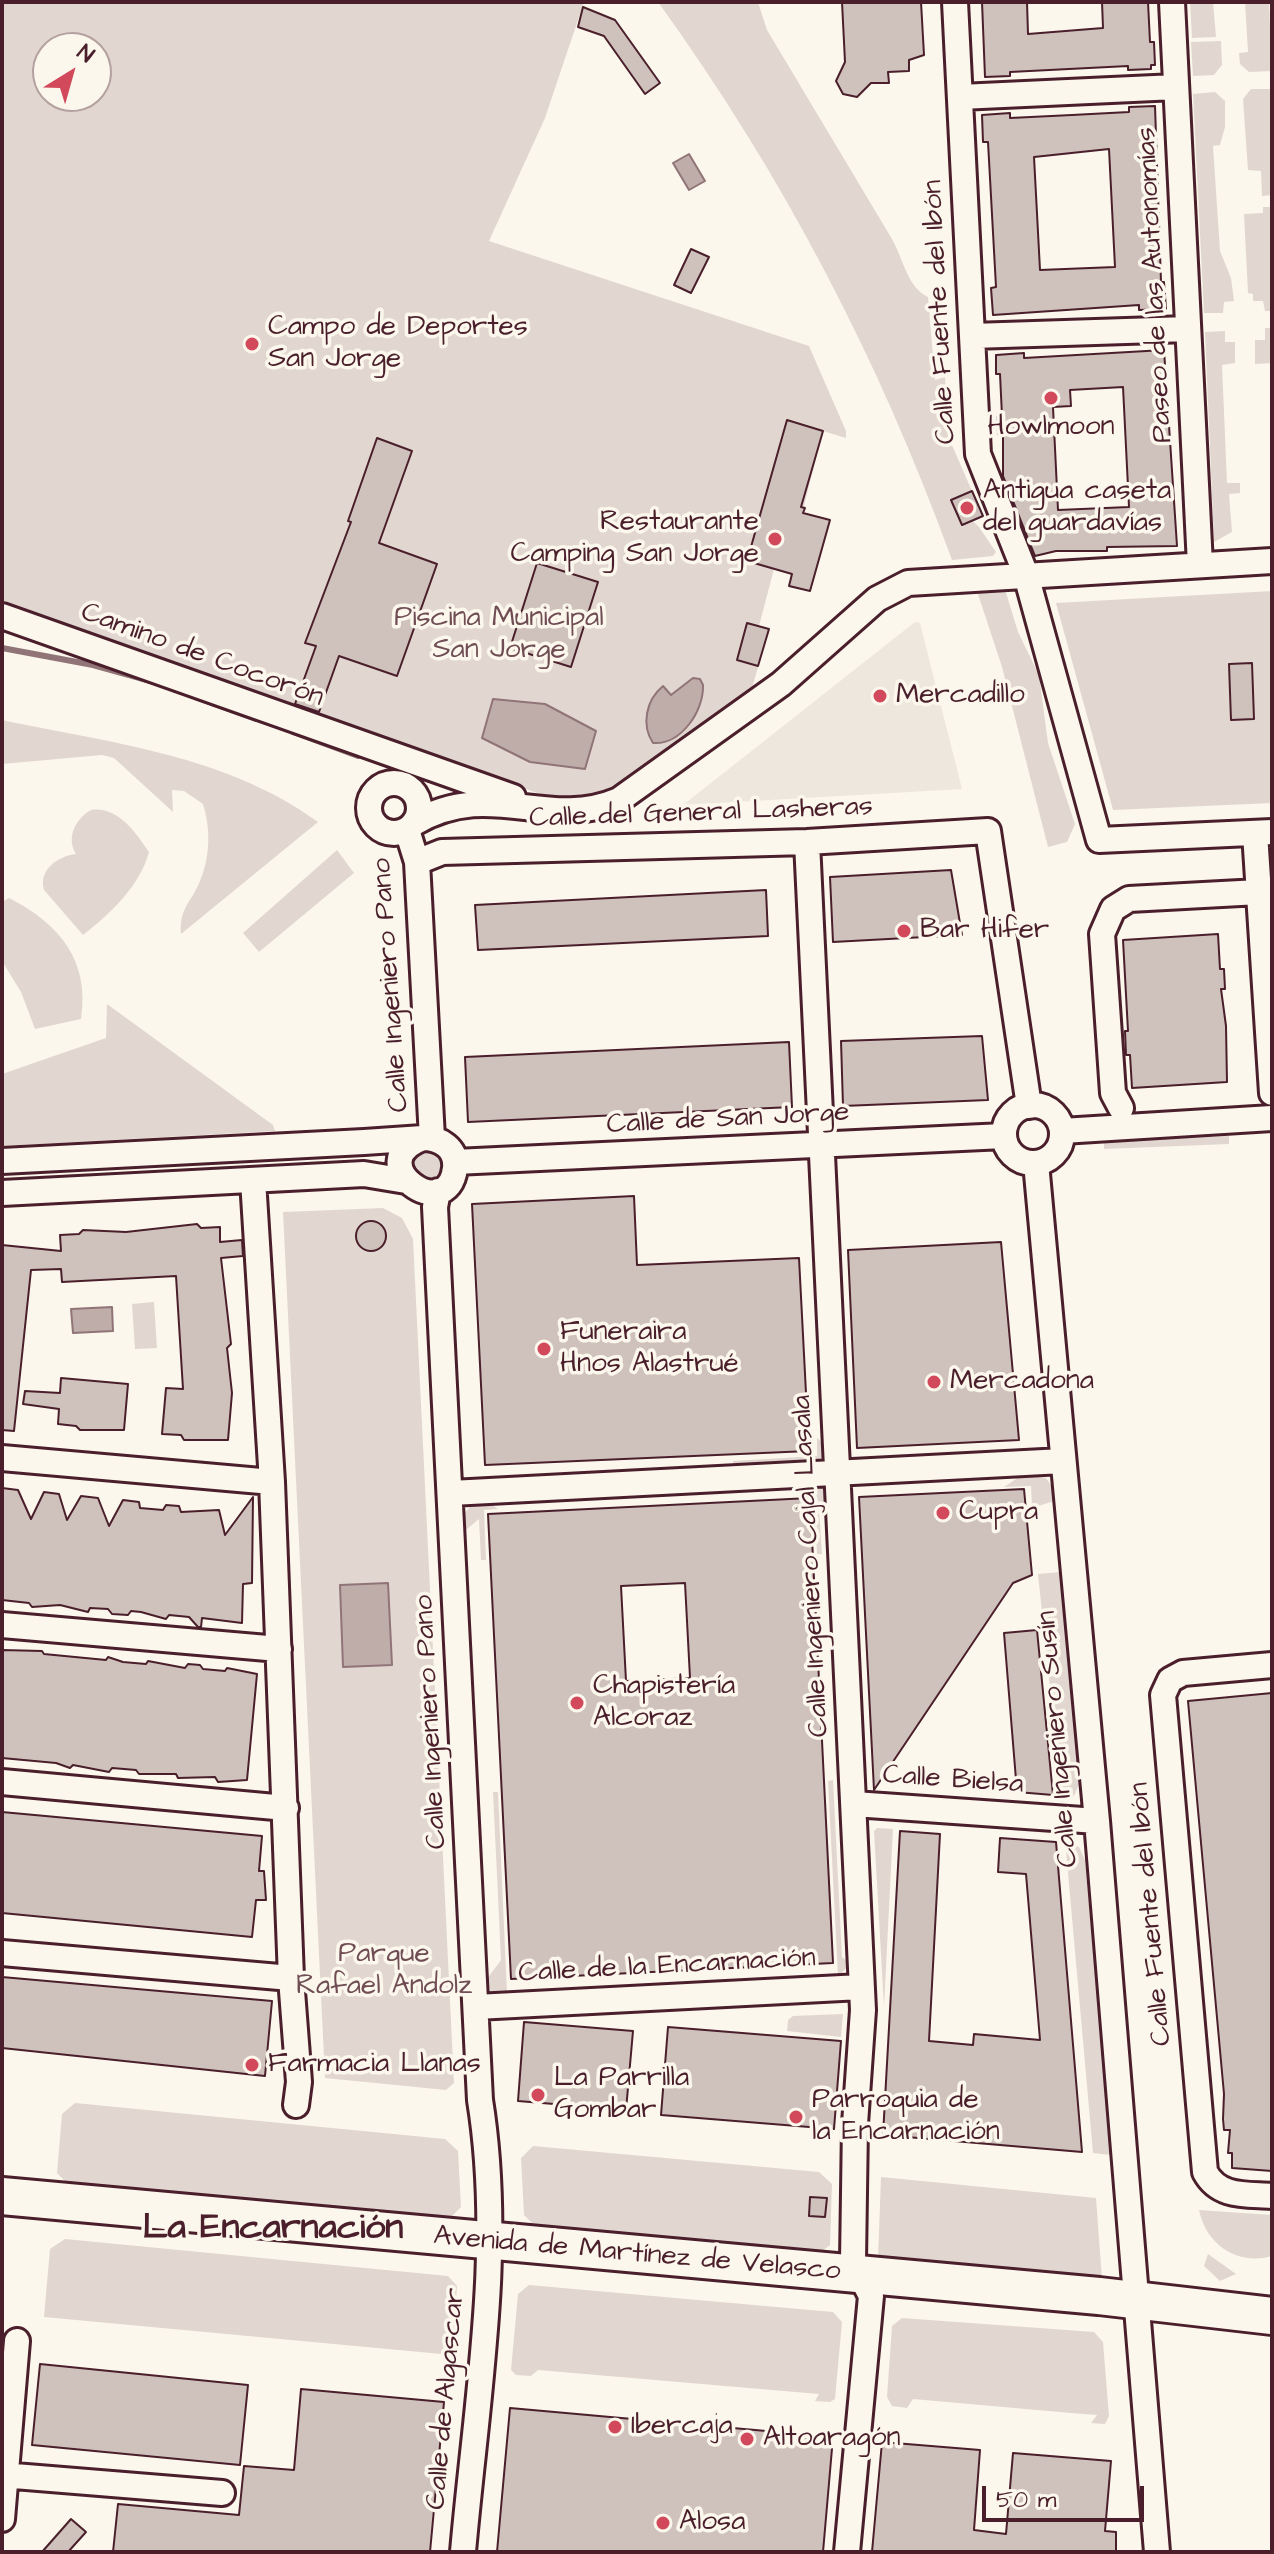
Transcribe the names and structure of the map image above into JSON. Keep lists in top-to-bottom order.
{
  "streets": {
    "highway": ["Avenida de Martínez de Velasco"],
    "street": [
      "Paseo de las Autonomías",
      "Calle Fuente del Ibón",
      "Camino de Cocorón",
      "Calle del General Lasheras",
      "Calle Ingeniero Pano",
      "Calle de San Jorge",
      "Calle Ingeniero Cajal Lasala",
      "Calle Ingeniero Susín",
      "Calle Bielsa",
      "Calle de la Encarnación",
      "Calle de Algascar"
    ]
  },
  "crossings": [
    ["Camino de Cocorón", "Calle Ingeniero Pano"],
    ["Calle del General Lasheras", "Calle Ingeniero Pano"],
    ["Calle del General Lasheras", "Calle de San Jorge"],
    ["Calle del General Lasheras", "Calle Ingeniero Cajal Lasala"],
    ["Calle del General Lasheras", "Calle Ingeniero Susín"],
    ["Calle Ingeniero Pano", "Calle de San Jorge"],
    ["Calle Ingeniero Pano", "Calle de la Encarnación"],
    ["Calle Ingeniero Pano", "Avenida de Martínez de Velasco"],
    ["Calle Ingeniero Pano", "Calle de Algascar"],
    ["Calle de San Jorge", "Calle Ingeniero Cajal Lasala"],
    ["Calle de San Jorge", "Calle Ingeniero Susín"],
    ["Calle Ingeniero Cajal Lasala", "Calle Bielsa"],
    ["Calle Ingeniero Cajal Lasala", "Calle de la Encarnación"],
    ["Calle Ingeniero Cajal Lasala", "Avenida de Martínez de Velasco"],
    ["Calle Ingeniero Susín", "Calle Bielsa"],
    ["Calle Ingeniero Susín", "Avenida de Martínez de Velasco"],
    ["Avenida de Martínez de Velasco", "Calle de Algascar"]
  ],
  "districts": ["La Encarnación"],
  "parks": ["Piscina Municipal San Jorge", "Parque Rafael Andolz"],
  "places": [
    "Campo de Deportes San Jorge",
    "Howlmoon",
    "Antigua caseta del guardavías",
    "Restaurante Camping San Jorge",
    "Mercadillo",
    "Bar Hifer",
    "Funeraira Hnos Alastrué",
    "Mercadona",
    "Cupra",
    "Chapistería Alcoraz",
    "Farmacia Llanas",
    "La Parrilla Gombar",
    "Parroquia de la Encarnación",
    "Ibercaja",
    "Altoaragón",
    "Alosa"
  ],
  "scale_bar": "50 m",
  "north": "top right"
}
